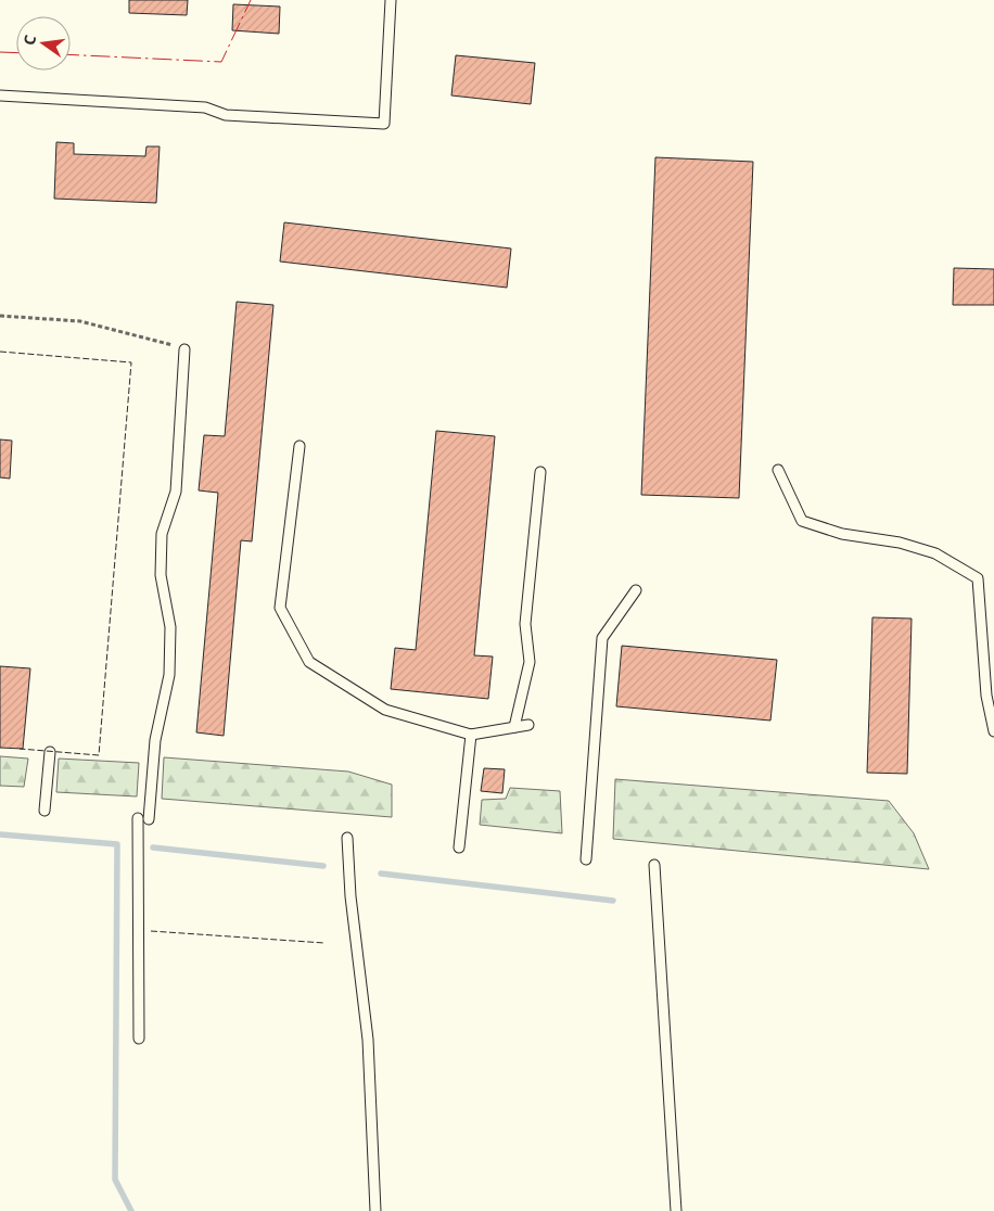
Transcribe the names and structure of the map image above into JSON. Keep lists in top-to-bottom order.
{
  "north": "left"
}
